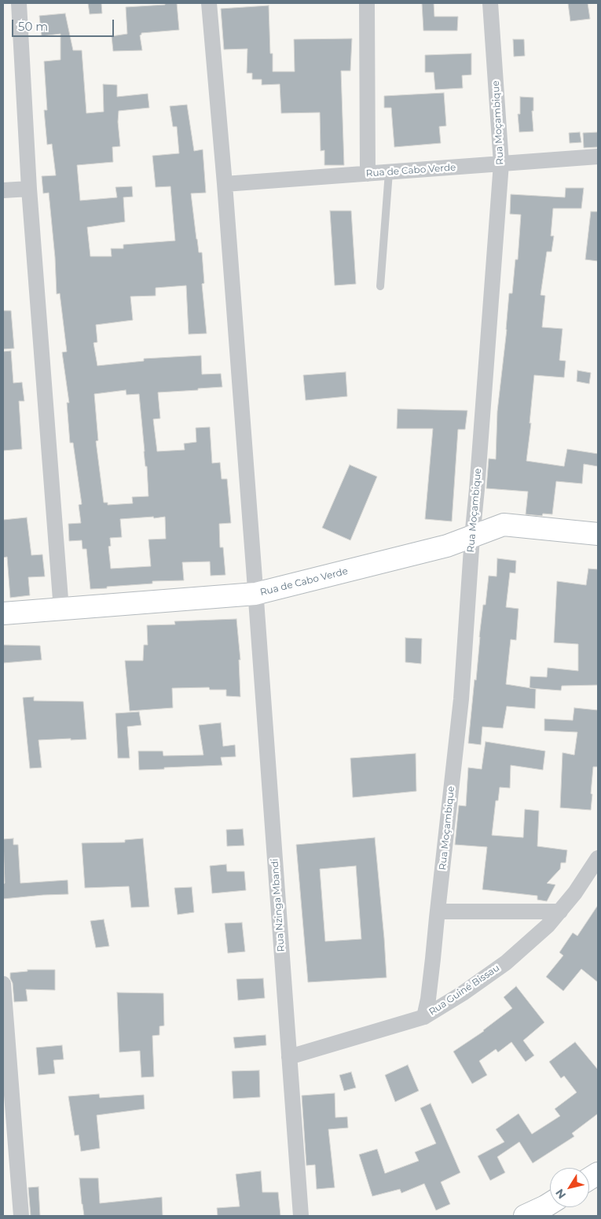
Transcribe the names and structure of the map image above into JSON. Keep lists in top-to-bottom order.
{
  "streets": {
    "main road": ["Rua de Cabo Verde"],
    "street": ["Rua Moçambique", "Rua Nzinga Mbandi", "Rua Guiné Bissau"]
  },
  "crossings": [
    ["Rua Moçambique", "Rua de Cabo Verde"],
    ["Rua Moçambique", "Rua Guiné Bissau"],
    ["Rua de Cabo Verde", "Rua Nzinga Mbandi"],
    ["Rua Nzinga Mbandi", "Rua Guiné Bissau"]
  ],
  "scale_bar": "50 m",
  "north": "bottom left"
}
